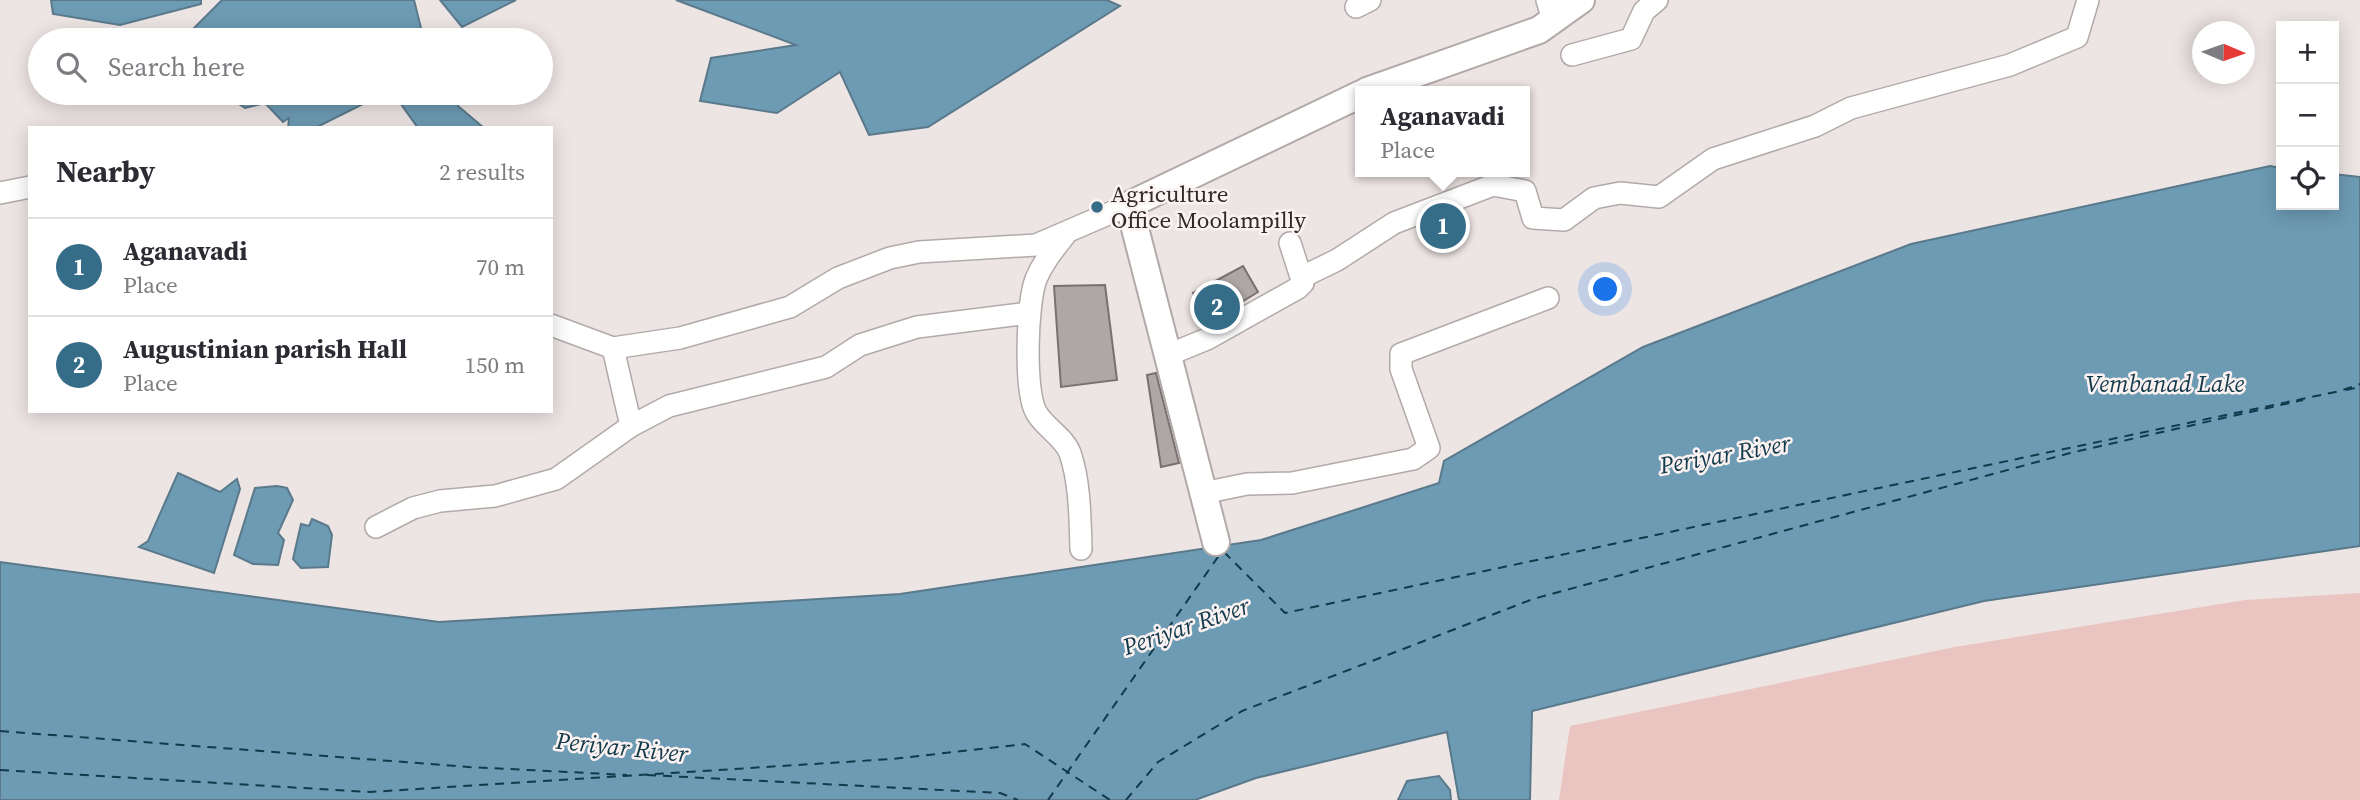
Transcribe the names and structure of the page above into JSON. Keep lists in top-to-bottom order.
{
  "water": ["Vembanad Lake", "Periyar River"],
  "places": ["Agriculture Office Moolampilly"],
  "north": "right",
  "page": {
    "map_buttons": ["+", "−"],
    "search": "Search here",
    "popup": ["Aganavadi", "Place"],
    "heading": ["Nearby", "2 results"],
    "pins": ["1", "2"],
    "list": [
      {
        "mark": "1",
        "name": "Aganavadi",
        "note": "Place",
        "value": "70 m"
      },
      {
        "mark": "2",
        "name": "Augustinian parish Hall",
        "note": "Place",
        "value": "150 m"
      }
    ]
  }
}
